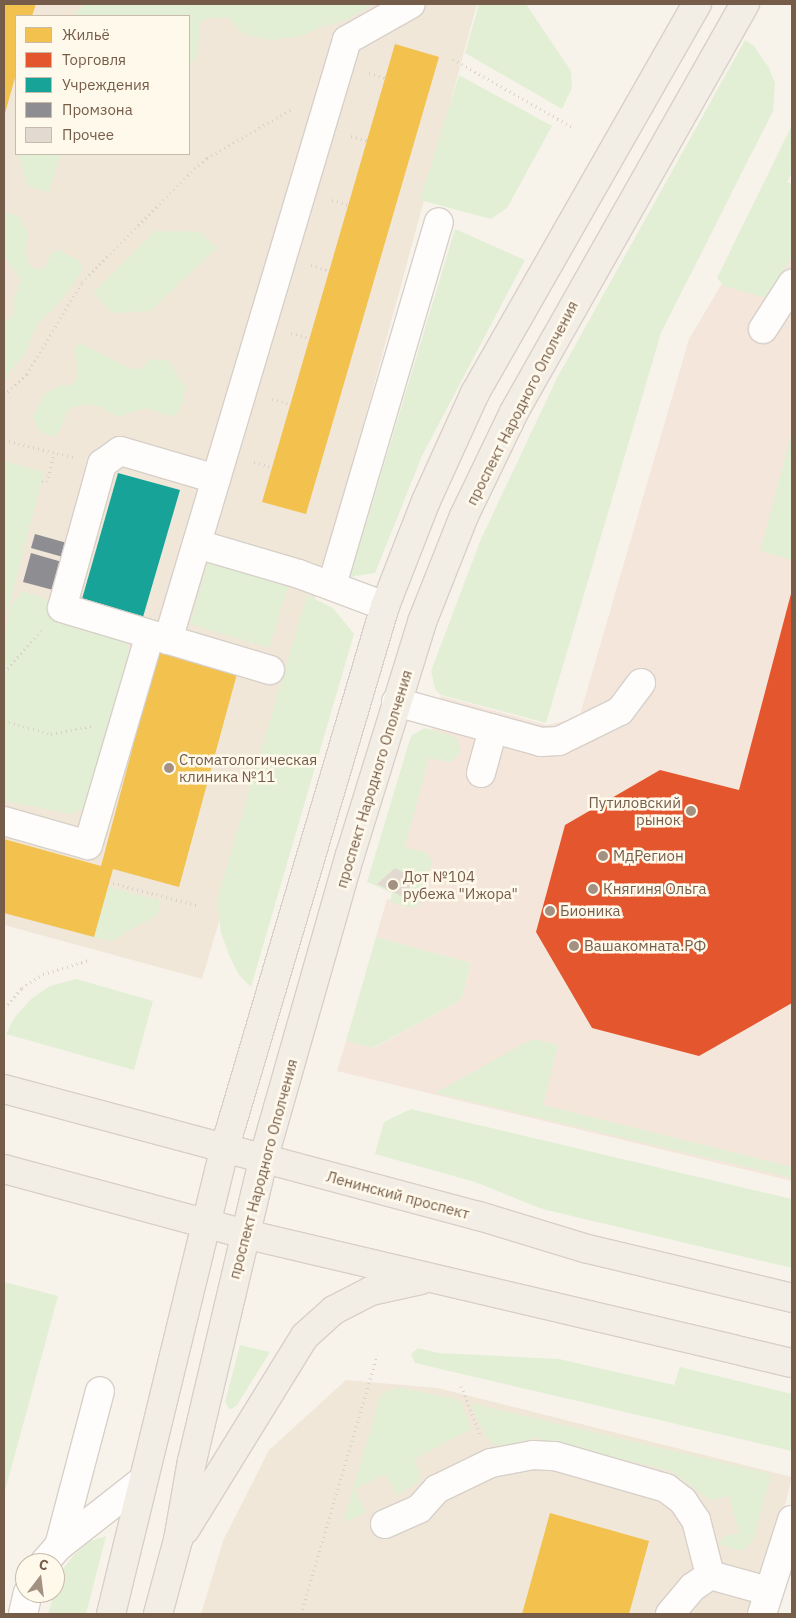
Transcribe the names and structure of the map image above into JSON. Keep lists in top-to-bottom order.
{
  "streets": {
    "main road": ["проспект Народного Ополчения", "Ленинский проспект"]
  },
  "crossings": [
    ["проспект Народного Ополчения", "Ленинский проспект"]
  ],
  "places": [
    "Стоматологическая клиника №11",
    "Путиловский рынок",
    "МдРегион",
    "Дот №104 рубежа \"Ижора\"",
    "Княгиня Ольга",
    "Бионика",
    "Вашакомната.РФ"
  ],
  "legend": [
    "Жильё",
    "Торговля",
    "Учреждения",
    "Промзона",
    "Прочее"
  ],
  "north": "top"
}
